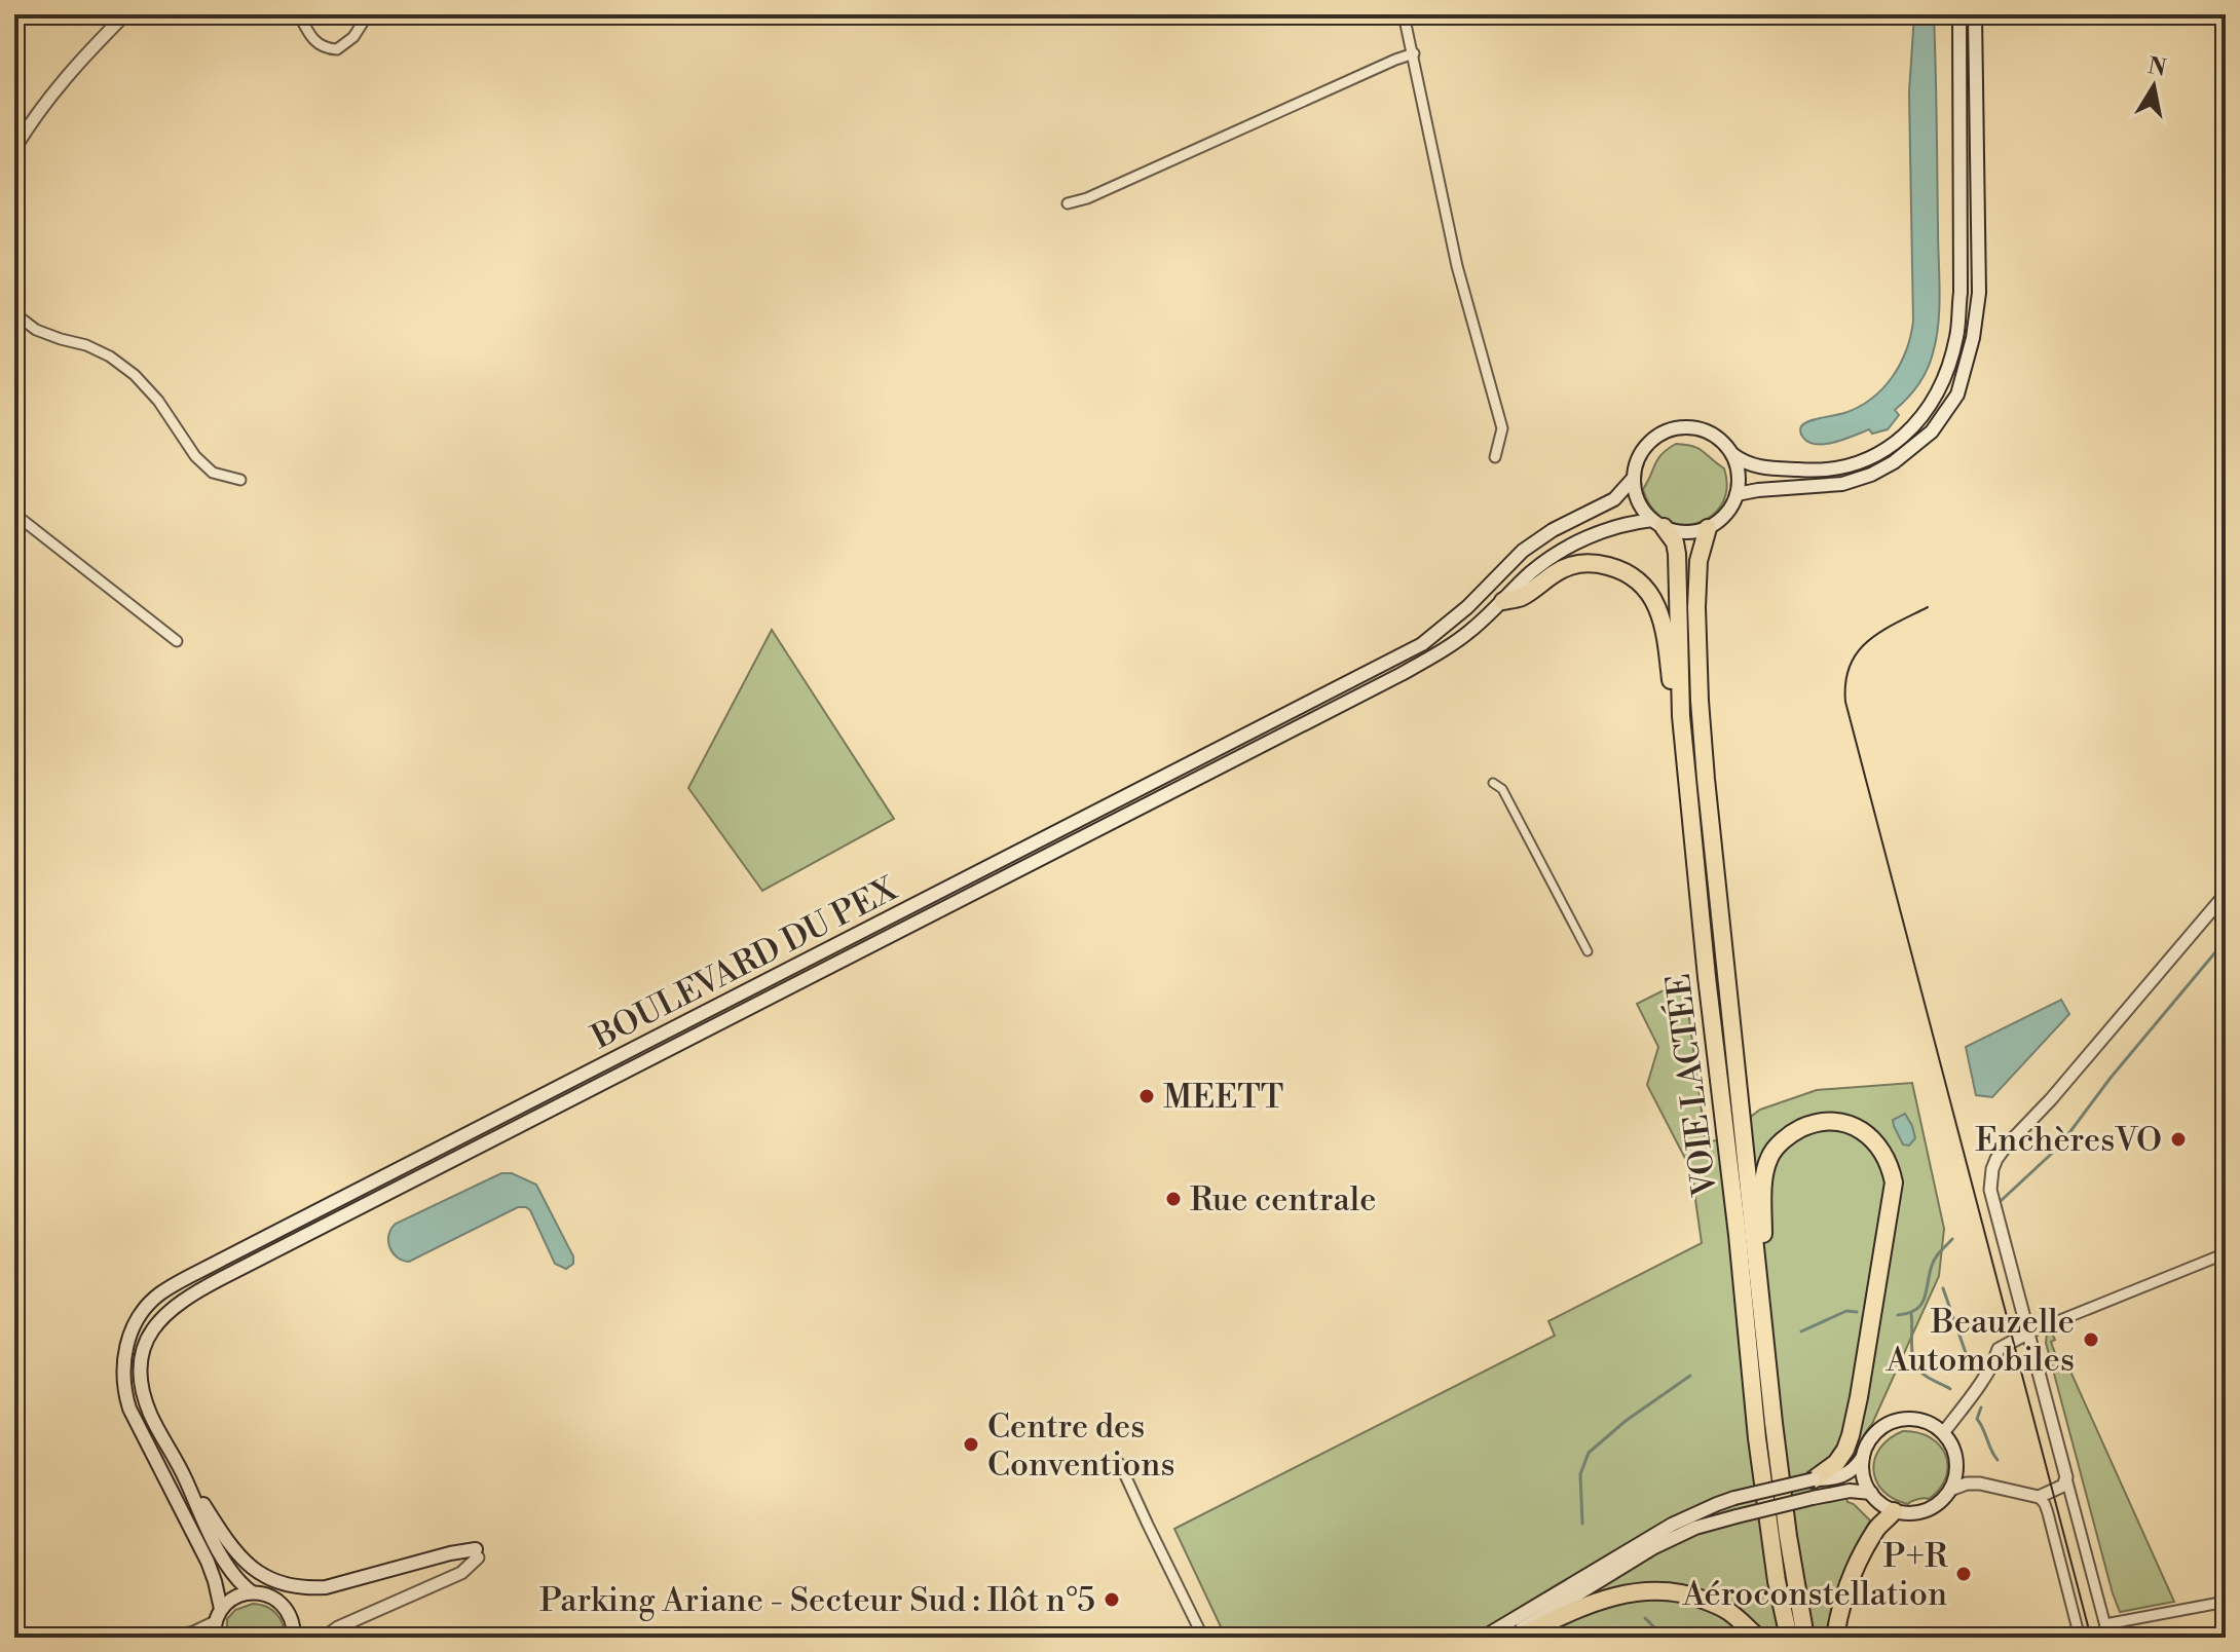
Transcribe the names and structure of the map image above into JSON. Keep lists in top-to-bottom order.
{
  "streets": {
    "highway": ["VOIE LACTÉE"],
    "main road": ["BOULEVARD DU PEX"]
  },
  "crossings": [
    ["BOULEVARD DU PEX", "VOIE LACTÉE"]
  ],
  "places": [
    "MEETT",
    "EnchèresVO",
    "Rue centrale",
    "Beauzelle Automobiles",
    "Centre des Conventions",
    "P+R Aéroconstellation",
    "Parking Ariane - Secteur Sud : Ilôt n°5"
  ],
  "north": "top"
}
